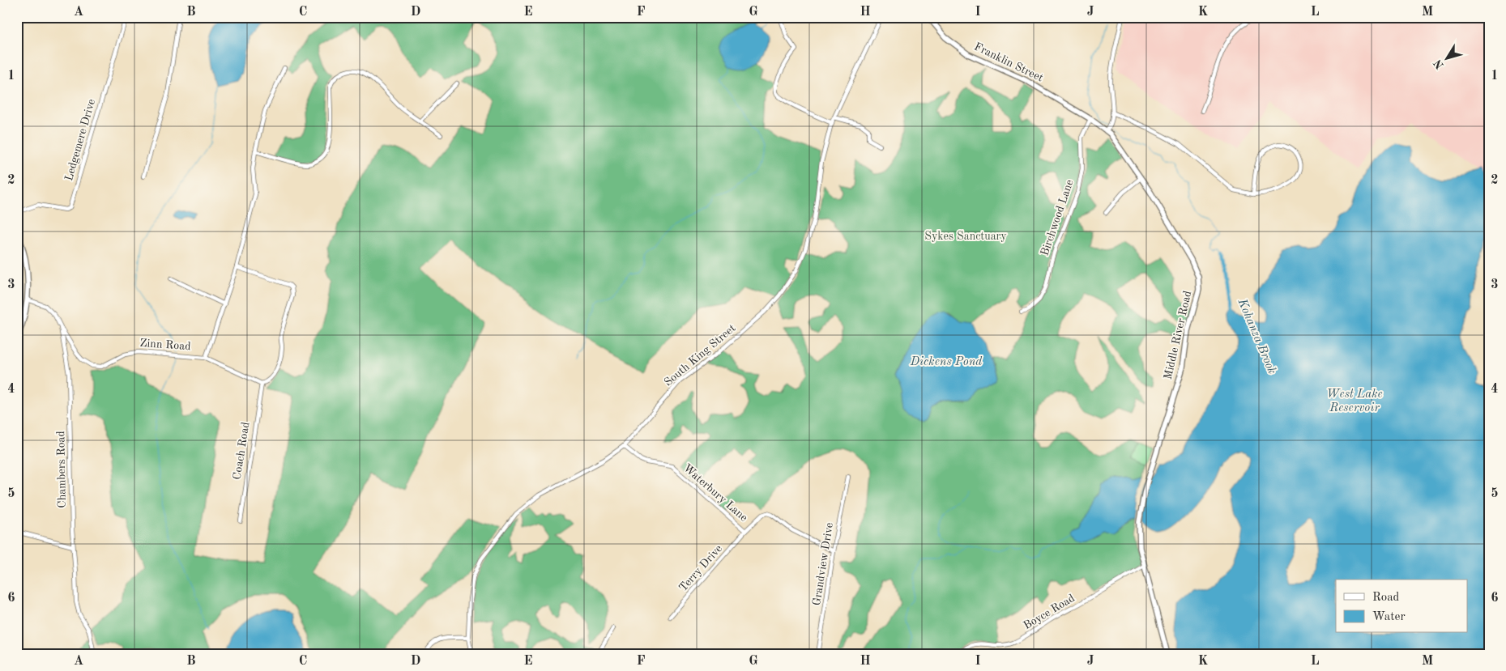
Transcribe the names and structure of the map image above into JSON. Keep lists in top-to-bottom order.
{
  "streets": {
    "main road": ["Franklin Street", "Middle River Road"],
    "street": [
      "Ledgemere Drive",
      "Birchwood Lane",
      "Zinn Road",
      "South King Street",
      "Coach Road",
      "Chambers Road",
      "Waterbury Lane",
      "Grandview Drive",
      "Terry Drive",
      "Boyce Road"
    ]
  },
  "crossings": [
    ["Franklin Street", "Birchwood Lane"],
    ["Franklin Street", "Middle River Road"],
    ["Middle River Road", "Boyce Road"],
    ["Zinn Road", "Coach Road"],
    ["Zinn Road", "Chambers Road"],
    ["South King Street", "Waterbury Lane"],
    ["Waterbury Lane", "Grandview Drive"],
    ["Waterbury Lane", "Terry Drive"]
  ],
  "water": ["Kohanza Brook", "Dickens Pond", "West Lake Reservoir"],
  "parks": ["Sykes Sanctuary"],
  "legend": ["Road", "Water"],
  "north": "bottom left",
  "grid": {
    "columns": [
      "A",
      "B",
      "C",
      "D",
      "E",
      "F",
      "G",
      "H",
      "I",
      "J",
      "K",
      "L",
      "M"
    ],
    "rows": [
      "1",
      "2",
      "3",
      "4",
      "5",
      "6"
    ]
  }
}
